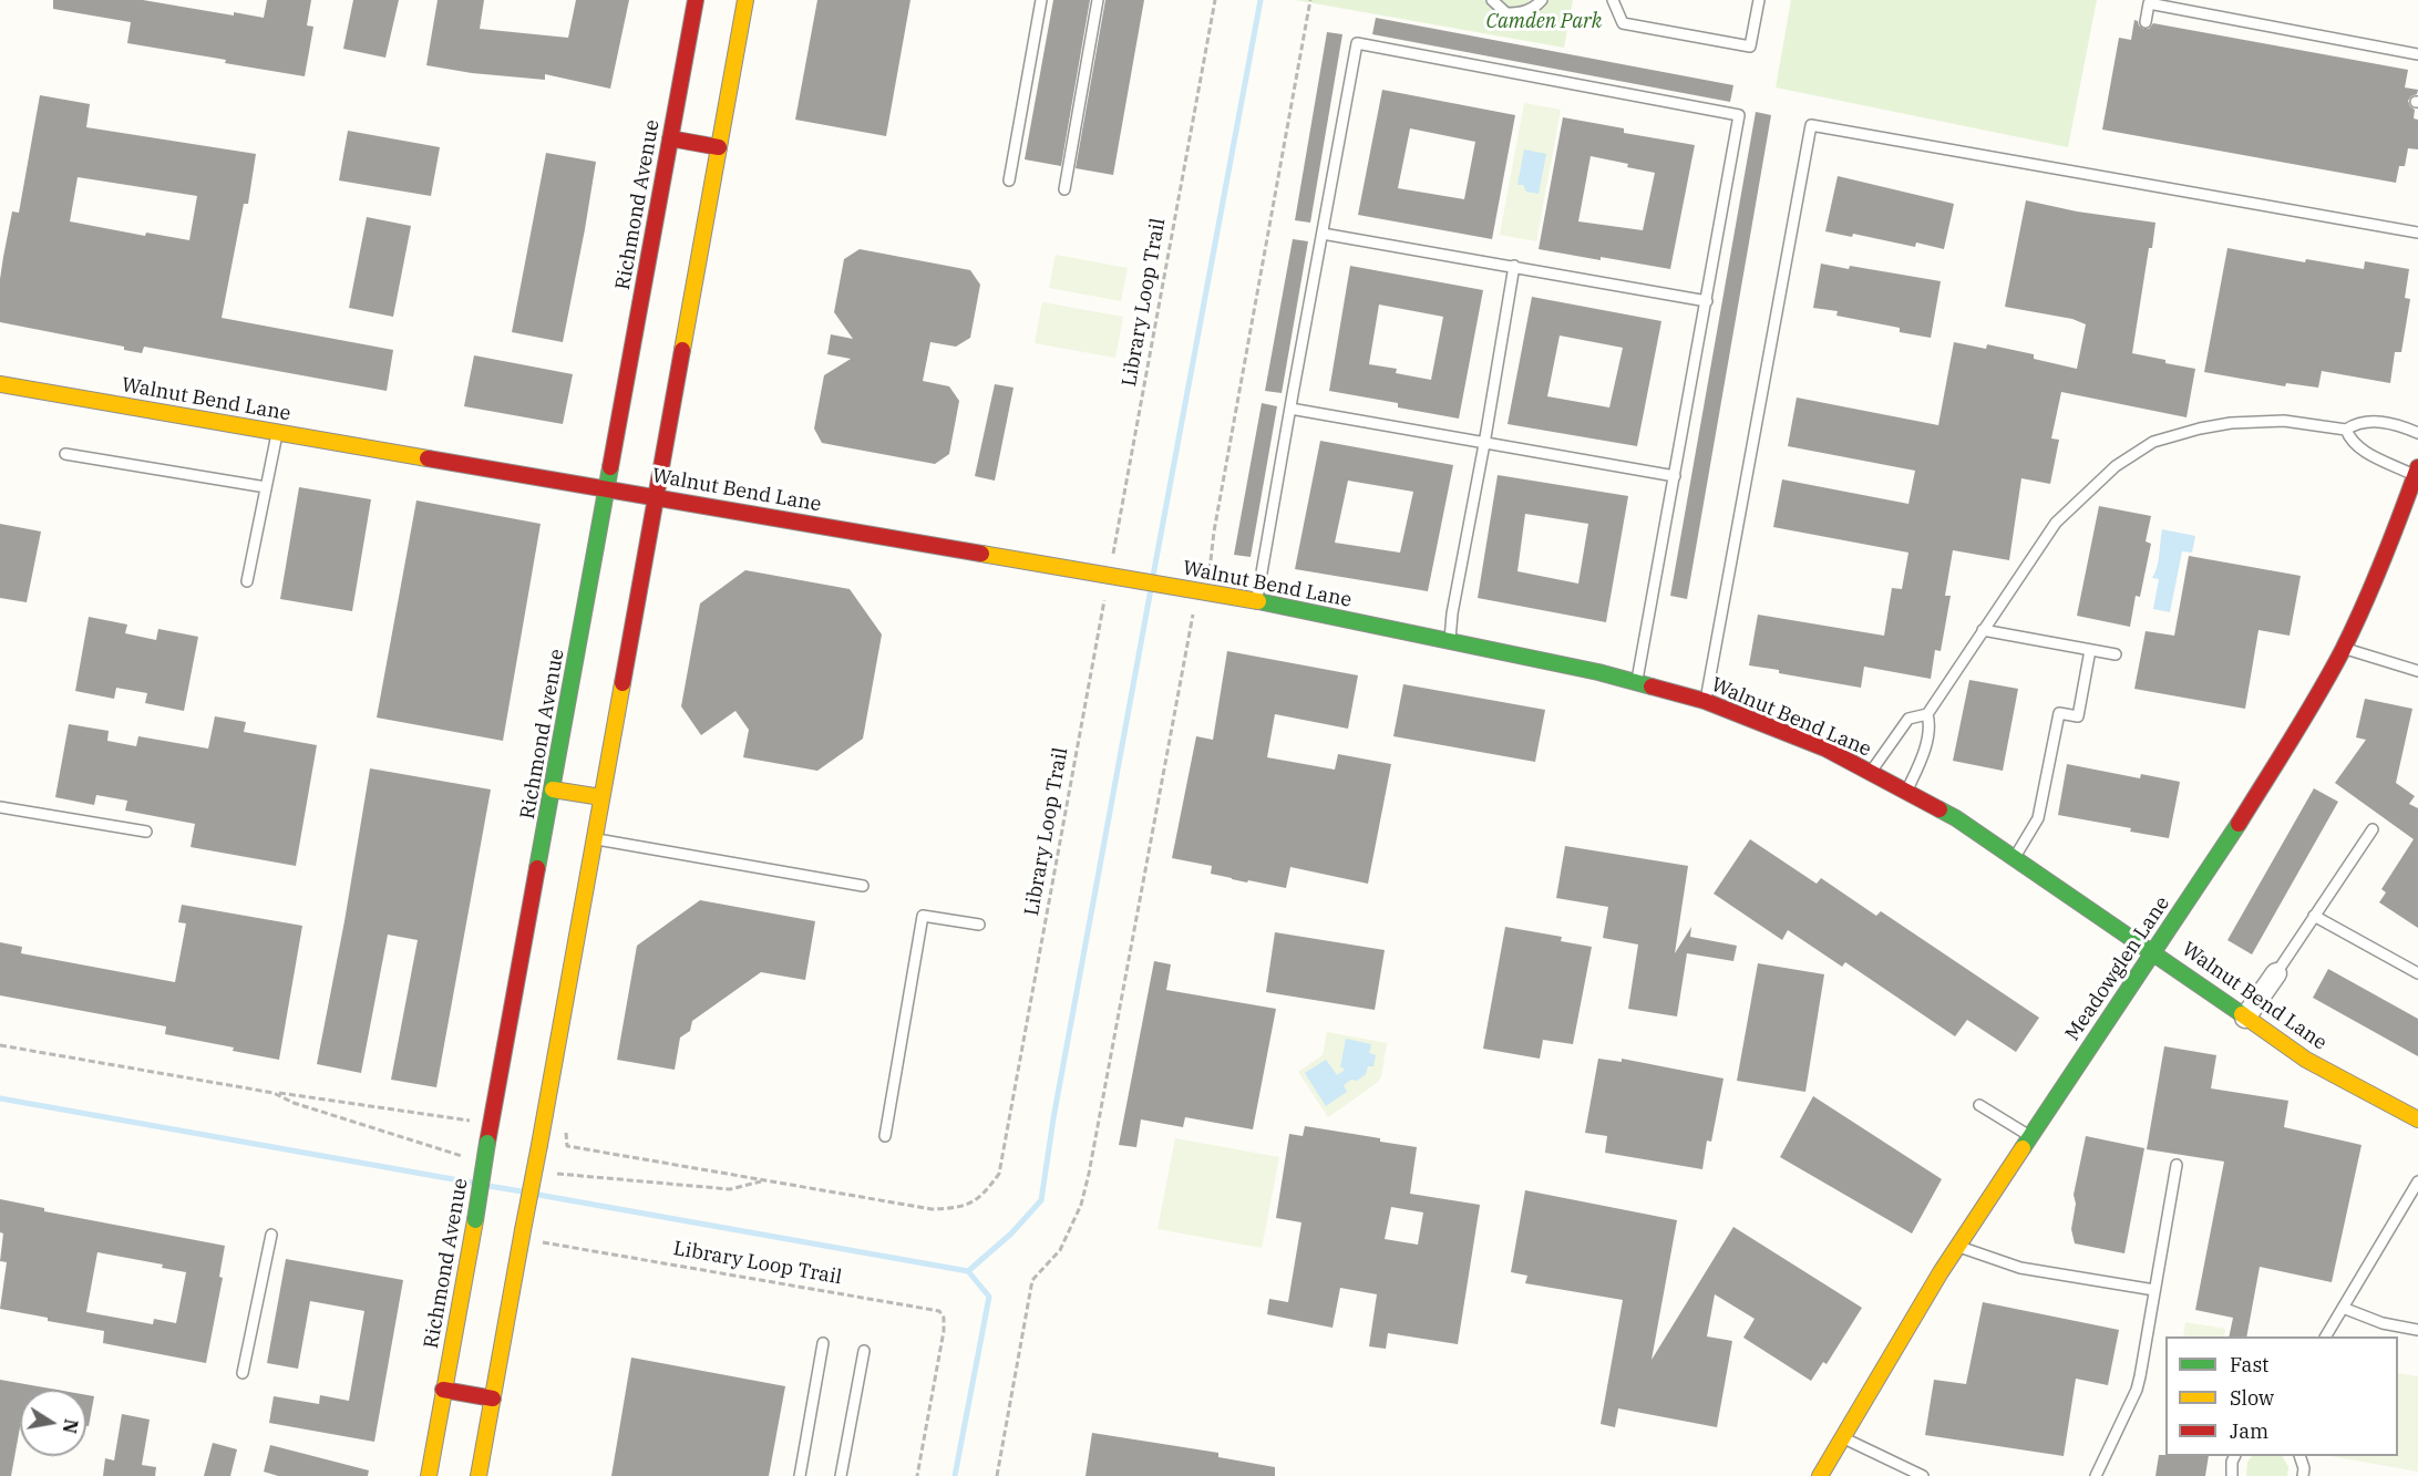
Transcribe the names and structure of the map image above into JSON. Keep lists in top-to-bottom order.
{
  "streets": {
    "street": ["Richmond Avenue", "Walnut Bend Lane", "Meadowglen Lane"],
    "path": ["Library Loop Trail"]
  },
  "crossings": [
    ["Richmond Avenue", "Walnut Bend Lane"],
    ["Library Loop Trail", "Walnut Bend Lane"],
    ["Walnut Bend Lane", "Meadowglen Lane"]
  ],
  "parks": ["Camden Park"],
  "legend": ["Fast", "Slow", "Jam"],
  "north": "right"
}
